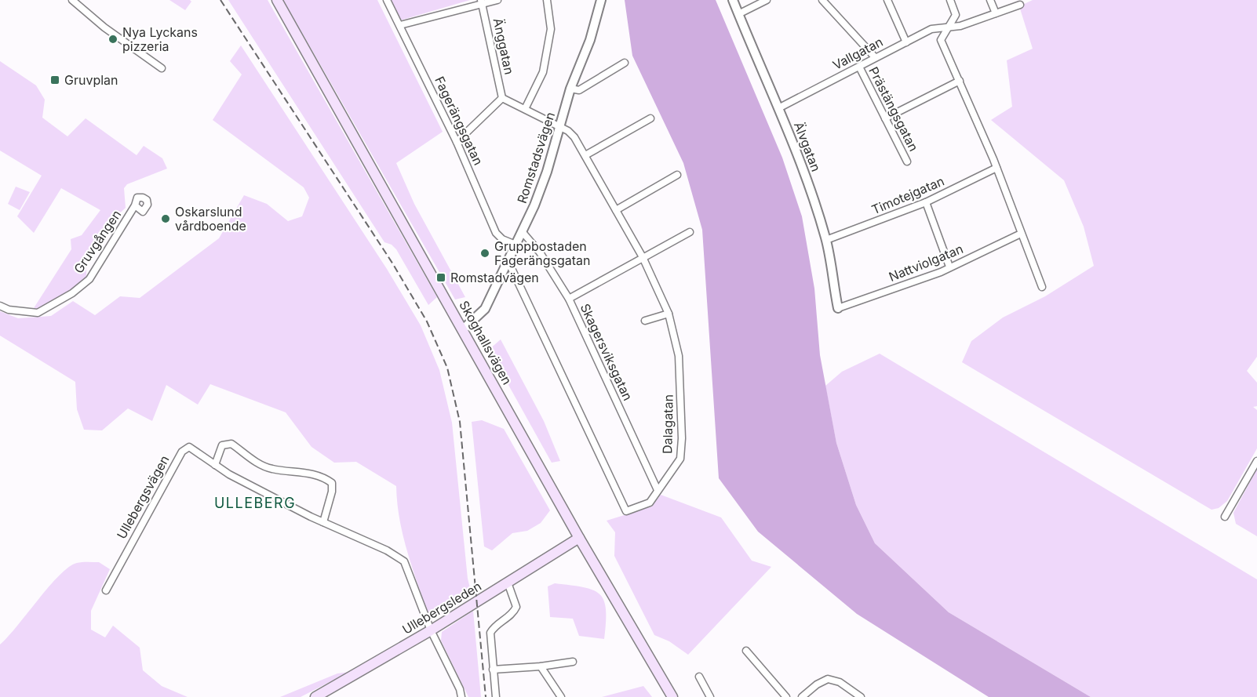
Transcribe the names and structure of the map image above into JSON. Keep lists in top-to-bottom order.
{
  "streets": {
    "main road": ["Skoghallsvägen", "Ullebergsleden"],
    "street": [
      "Änggatan",
      "Vallgatan",
      "Prästängsgatan",
      "Fagerängsgatan",
      "Älvgatan",
      "Romstadsvägen",
      "Timotejgatan",
      "Gruvgången",
      "Nattviolgatan",
      "Skagersviksgatan",
      "Dalagatan",
      "Ullebergsvägen"
    ]
  },
  "crossings": [
    ["Änggatan", "Dalagatan"],
    ["Vallgatan", "Prästängsgatan"],
    ["Vallgatan", "Älvgatan"],
    ["Fagerängsgatan", "Romstadsvägen"],
    ["Älvgatan", "Timotejgatan"],
    ["Älvgatan", "Nattviolgatan"],
    ["Romstadsvägen", "Skoghallsvägen"],
    ["Romstadsvägen", "Skagersviksgatan"],
    ["Romstadsvägen", "Dalagatan"],
    ["Skoghallsvägen", "Ullebergsleden"],
    ["Skagersviksgatan", "Dalagatan"],
    ["Ullebergsvägen", "Ullebergsleden"]
  ],
  "districts": ["ULLEBERG"],
  "places": {
    "other": ["Nya Lyckans pizzeria", "Oskarslund vårdboende", "Gruppbostaden Fagerängsgatan"],
    "transit": ["Gruvplan", "Romstadvägen"]
  }
}
